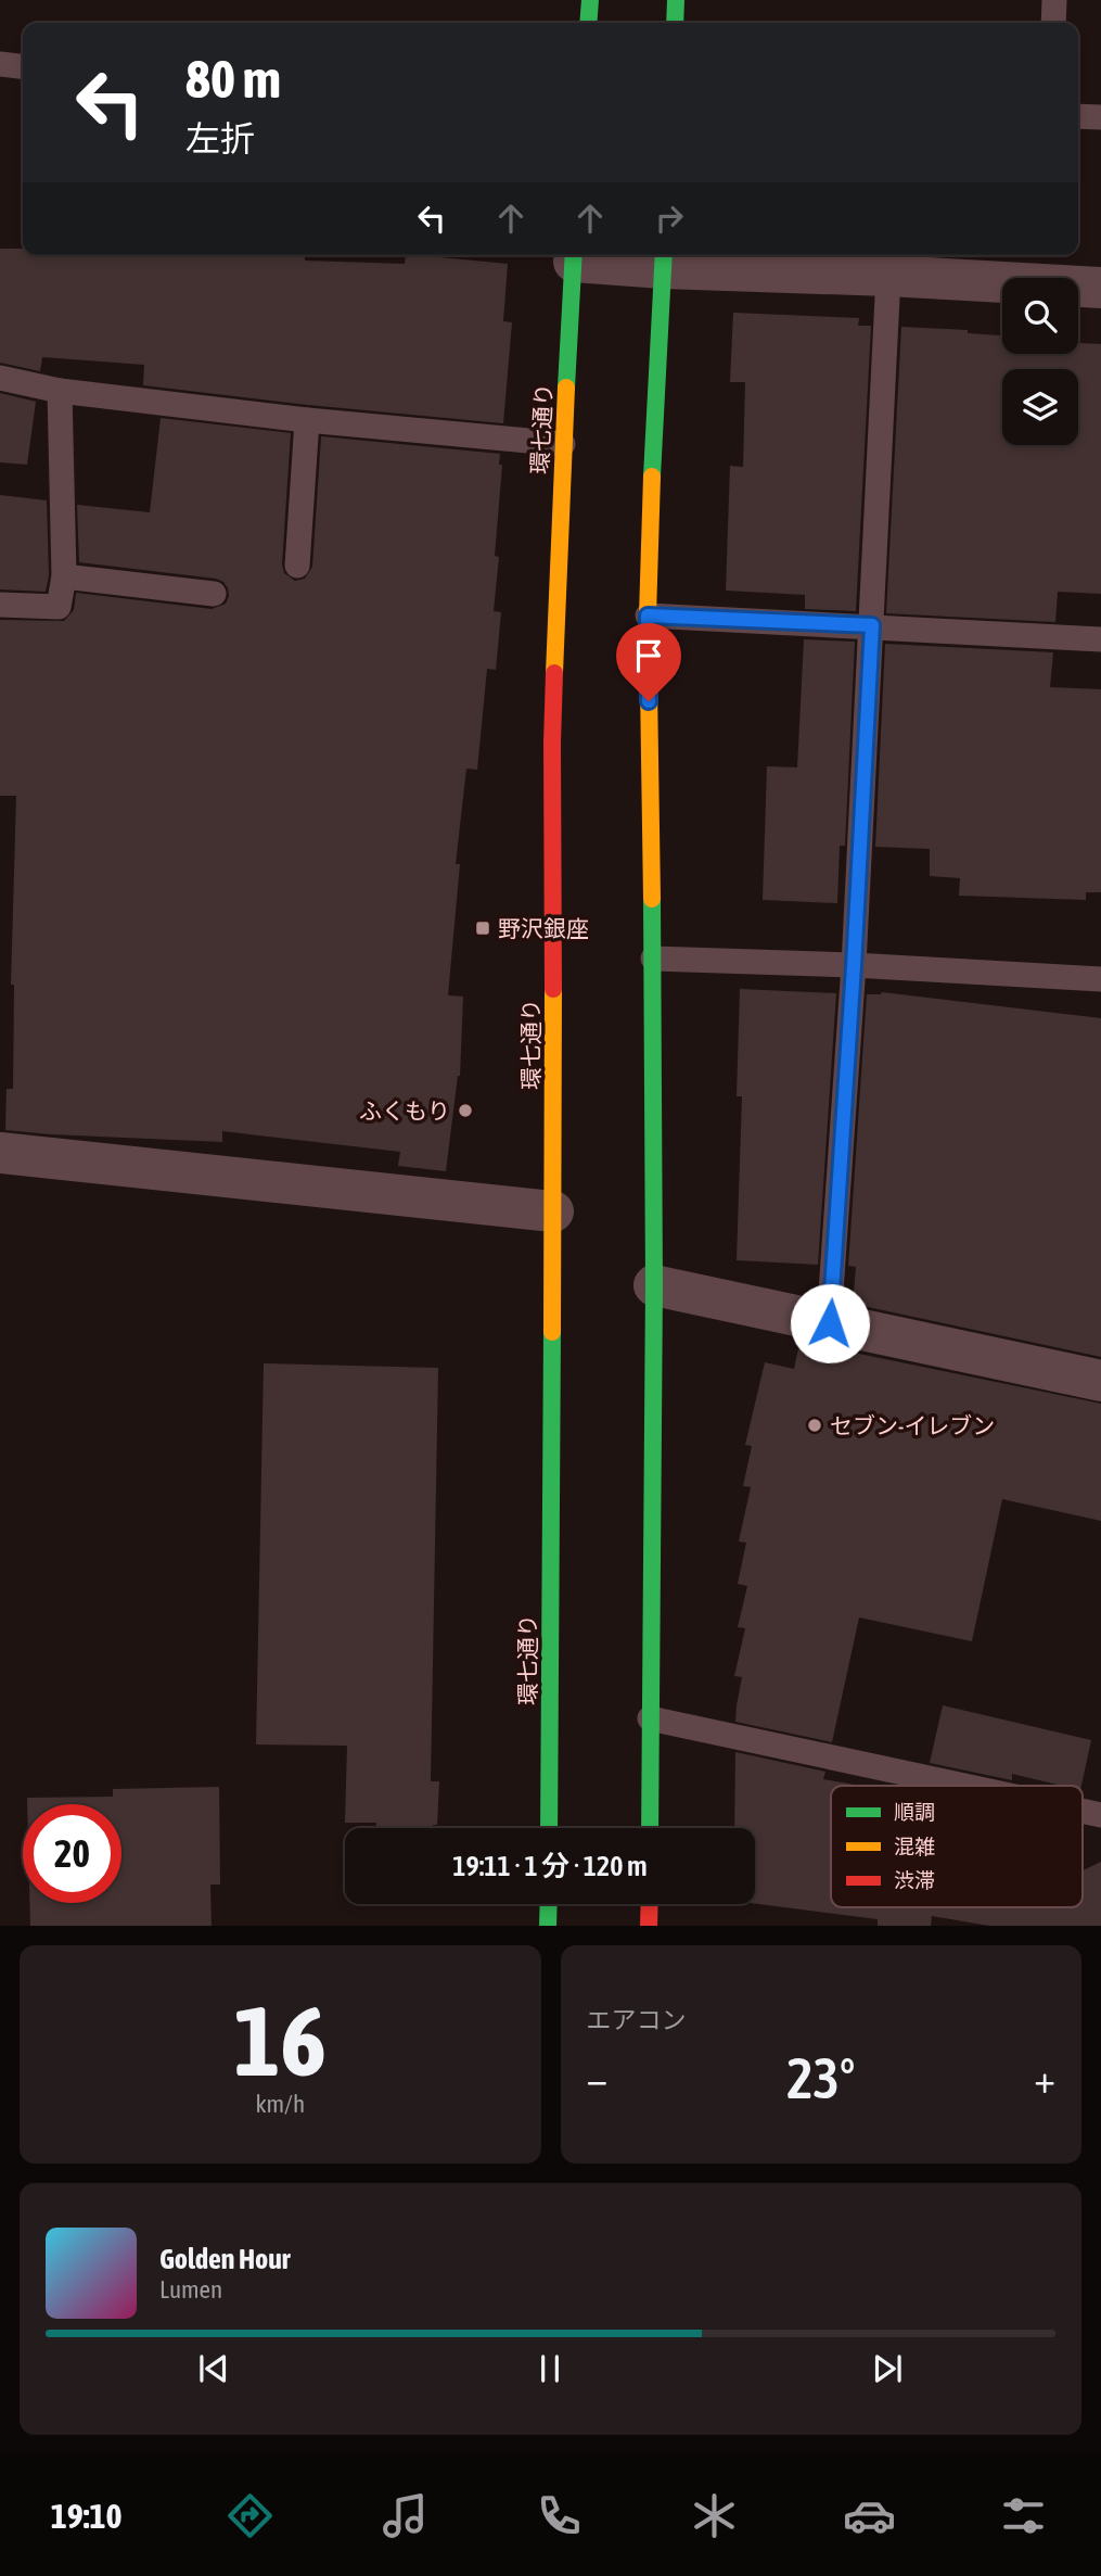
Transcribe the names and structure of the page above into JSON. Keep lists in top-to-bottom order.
{
  "streets": {
    "main road": ["環七通り"]
  },
  "places": {
    "transit": ["野沢銀座"],
    "other": ["ふくもり", "セブン-イレブン"]
  },
  "legend": ["順調", "混雑", "渋滞"],
  "page": {
    "turn": ["80 m", "左折"],
    "limit": "20",
    "trip": "19:11 · 1 分 · 120 m",
    "tile": [
      ["16", "km/h"],
      "エアコン"
    ],
    "heat": ["−", "23°", "+"],
    "song": ["Golden Hour", "Lumen"],
    "tabs": "19:10"
  }
}
